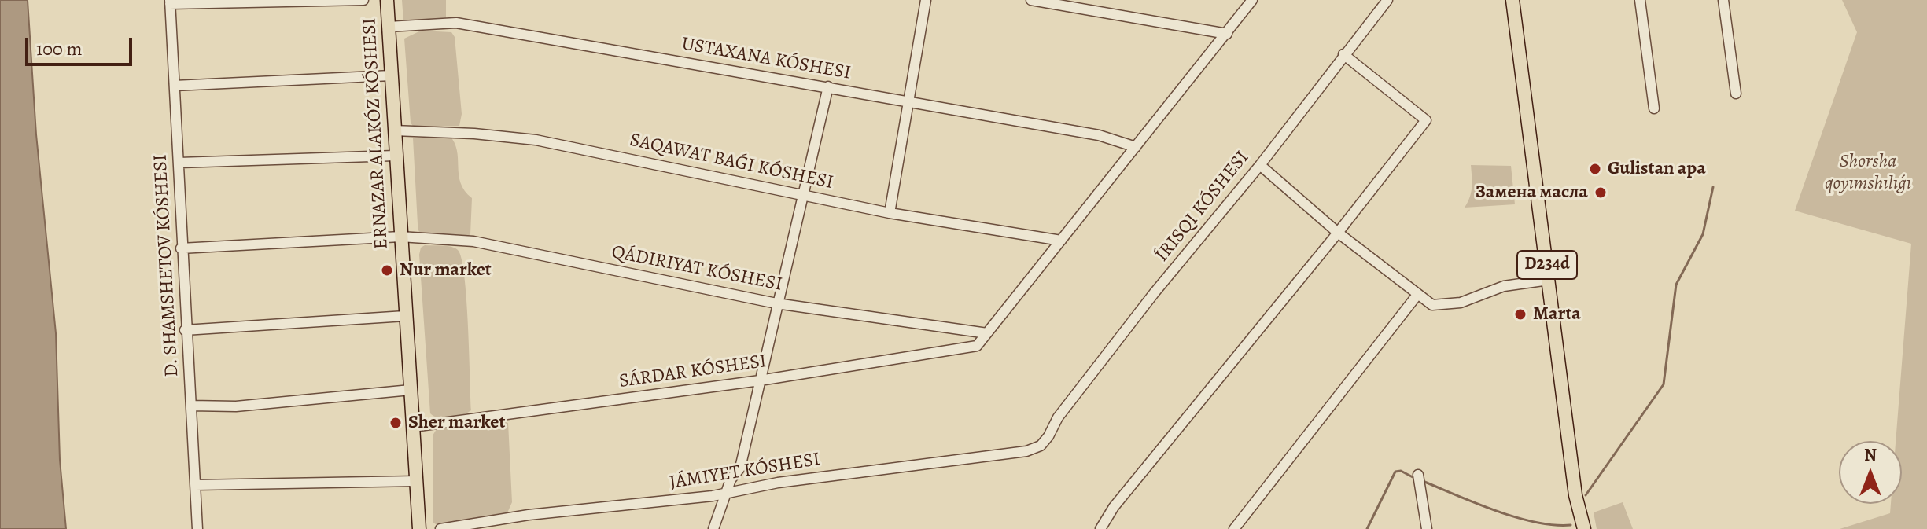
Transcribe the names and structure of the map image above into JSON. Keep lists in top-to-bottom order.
{
  "streets": {
    "main road": ["ERNAZAR ALAKÓZ KÓSHESI", "D234d"],
    "street": [
      "USTAXANA KÓSHESI",
      "D. SHAMSHETOV KÓSHESI",
      "QÁDIRIYAT KÓSHESI",
      "SÁRDAR KÓSHESI",
      "JÁMIYET KÓSHESI"
    ]
  },
  "crossings": [
    ["USTAXANA KÓSHESI", "ERNAZAR ALAKÓZ KÓSHESI"],
    ["ERNAZAR ALAKÓZ KÓSHESI", "QÁDIRIYAT KÓSHESI"],
    ["ERNAZAR ALAKÓZ KÓSHESI", "SÁRDAR KÓSHESI"],
    ["D. SHAMSHETOV KÓSHESI", "QÁDIRIYAT KÓSHESI"],
    ["QÁDIRIYAT KÓSHESI", "SÁRDAR KÓSHESI"]
  ],
  "parks": ["Shorsha qoyımshılıǵı"],
  "places": [
    "Gulistan apa",
    "Замена масла",
    "Nur market",
    "Marta",
    "Sher market"
  ],
  "scale_bar": "100 m",
  "north": "top"
}
